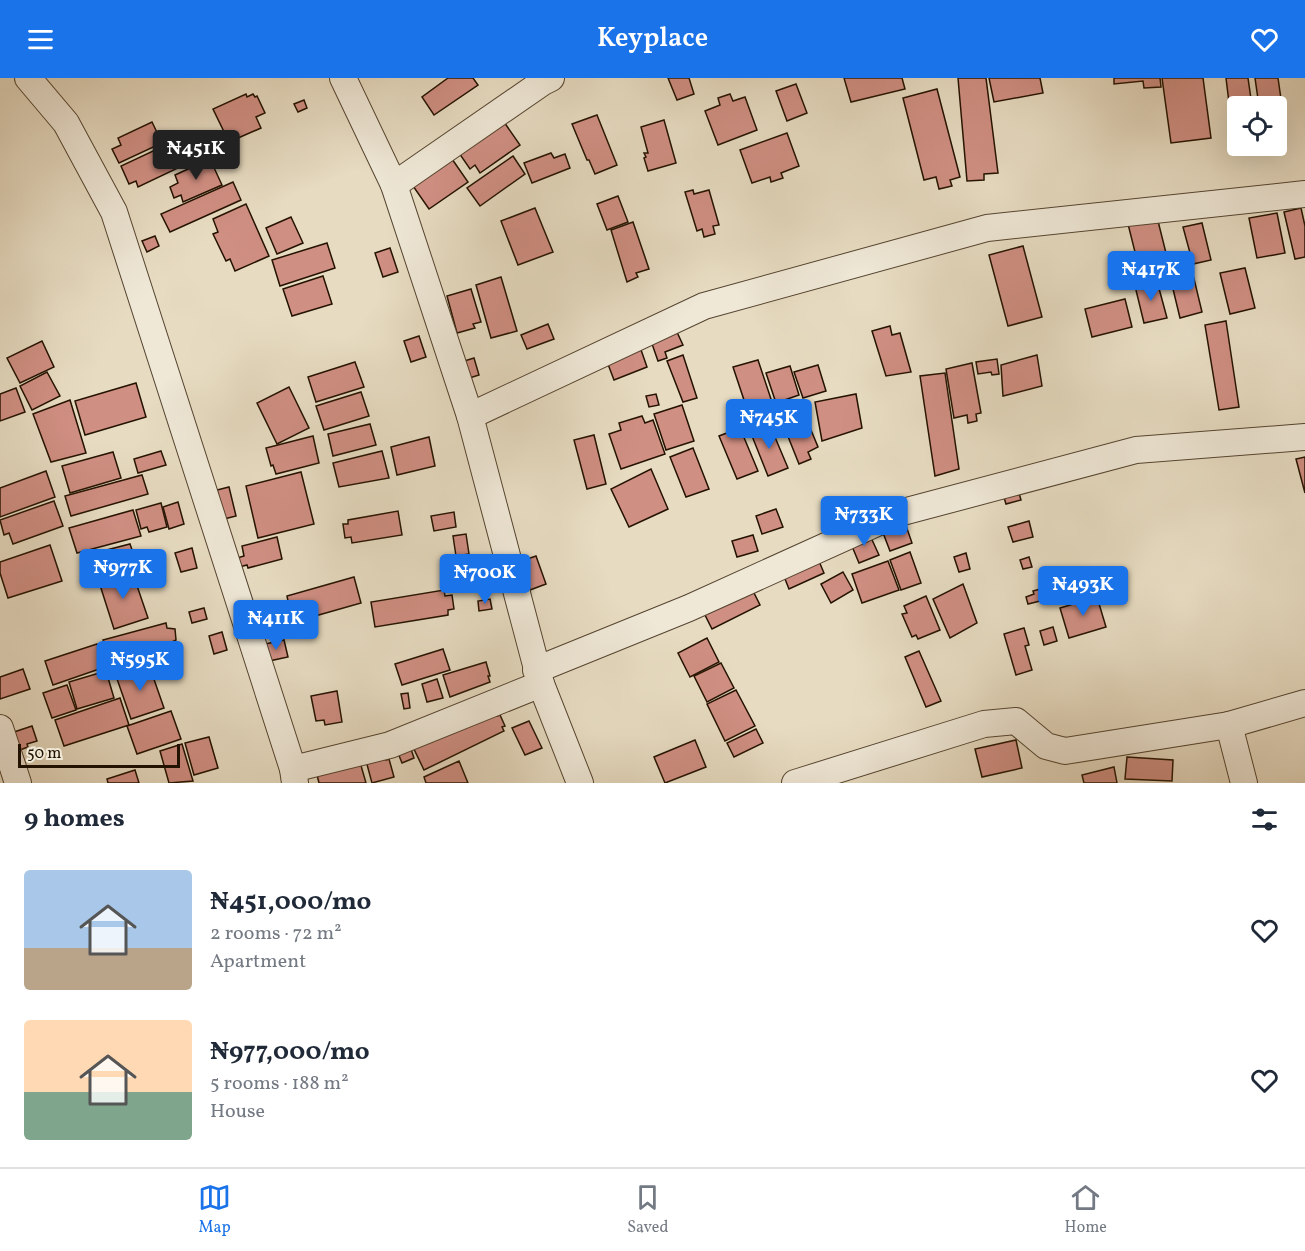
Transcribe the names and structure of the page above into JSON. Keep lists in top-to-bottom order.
{
  "scale_bar": "50 m",
  "page": {
    "header": "Keyplace",
    "price": [
      "₦451K",
      "₦417K",
      "₦745K",
      "₦733K",
      "₦977K",
      "₦700K",
      "₦493K",
      "₦411K",
      "₦595K"
    ],
    "scale": "50 m",
    "heading": "9 homes",
    "list": [
      {
        "name": "₦451,000/mo",
        "note": "2 rooms · 72 m² · Apartment"
      },
      {
        "name": "₦977,000/mo",
        "note": "5 rooms · 188 m² · House"
      }
    ],
    "tabs": ["Map", "Saved", "Home"]
  }
}
